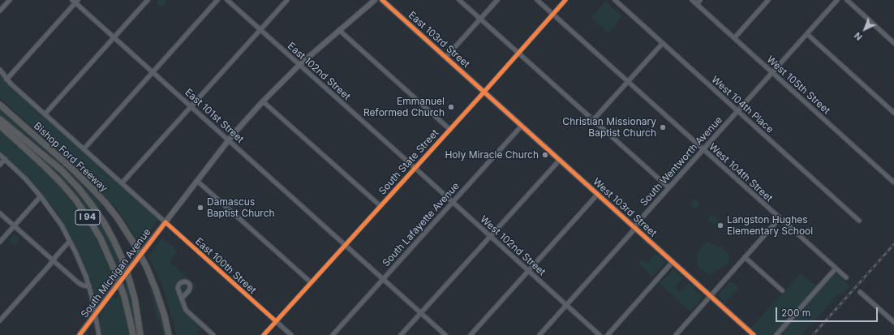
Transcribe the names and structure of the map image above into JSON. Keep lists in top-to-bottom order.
{
  "streets": {
    "highway": ["Bishop Ford Freeway", "I 94"],
    "main road": ["East 103rd Street", "West 103rd Street", "South Michigan Avenue"],
    "street": [
      "East 102nd Street",
      "West 105th Street",
      "West 104th Place",
      "East 101st Street",
      "South Wentworth Avenue",
      "South State Street",
      "West 104th Street",
      "South Lafayette Avenue",
      "West 102nd Street",
      "East 100th Street"
    ]
  },
  "crossings": [
    ["East 103rd Street", "South State Street"],
    ["East 103rd Street", "West 103rd Street"],
    ["East 102nd Street", "South State Street"],
    ["East 102nd Street", "West 102nd Street"],
    ["East 102nd Street", "South Michigan Avenue"],
    ["West 105th Street", "South Wentworth Avenue"],
    ["West 104th Place", "South Wentworth Avenue"],
    ["East 101st Street", "South State Street"],
    ["East 101st Street", "South Lafayette Avenue"],
    ["East 101st Street", "South Michigan Avenue"],
    ["South Wentworth Avenue", "West 104th Street"],
    ["South Wentworth Avenue", "West 103rd Street"],
    ["South Wentworth Avenue", "West 102nd Street"],
    ["South State Street", "West 104th Street"],
    ["South State Street", "West 103rd Street"],
    ["South State Street", "West 102nd Street"],
    ["South State Street", "East 100th Street"],
    ["West 103rd Street", "South Lafayette Avenue"],
    ["South Lafayette Avenue", "West 102nd Street"],
    ["East 100th Street", "South Michigan Avenue"]
  ],
  "places": [
    "Emmanuel Reformed Church",
    "Christian Missionary Baptist Church",
    "Holy Miracle Church",
    "Damascus Baptist Church",
    "Langston Hughes Elementary School"
  ],
  "scale_bar": "200 m",
  "north": "bottom left"
}
